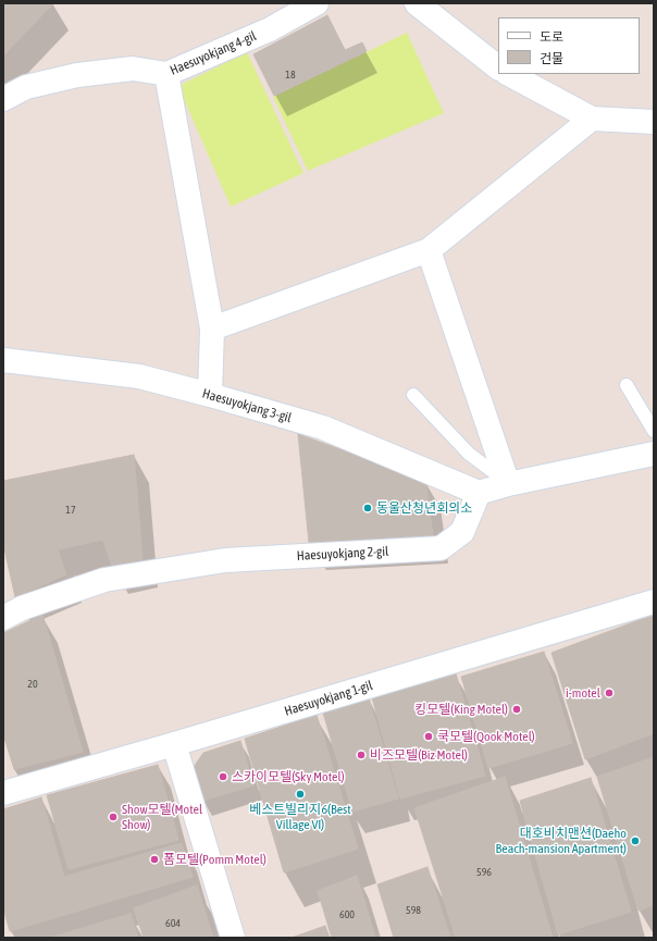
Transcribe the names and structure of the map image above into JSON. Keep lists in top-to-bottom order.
{
  "streets": {
    "street": [
      "Haesuyokjang 4-gil",
      "Haesuyokjang 3-gil",
      "Haesuyokjang 2-gil",
      "Haesuyokjang 1-gil"
    ]
  },
  "crossings": [
    ["Haesuyokjang 3-gil", "Haesuyokjang 2-gil"]
  ],
  "places": [
    "동울산청년회의소",
    "i-motel",
    "킹모텔(King Motel)",
    "쿡모텔(Qook Motel)",
    "비즈모텔(Biz Motel)",
    "스카이모텔(Sky Motel)",
    "베스트빌리지6(Best Village VI)",
    "Show모텔(Motel Show)",
    "대호비치맨션(Daeho Beach-mansion Apartment)",
    "폼모텔(Pomm Motel)"
  ],
  "house_numbers": [
    "18",
    "17",
    "20",
    "596",
    "598",
    "600",
    "604"
  ],
  "legend": ["도로", "건물"]
}
